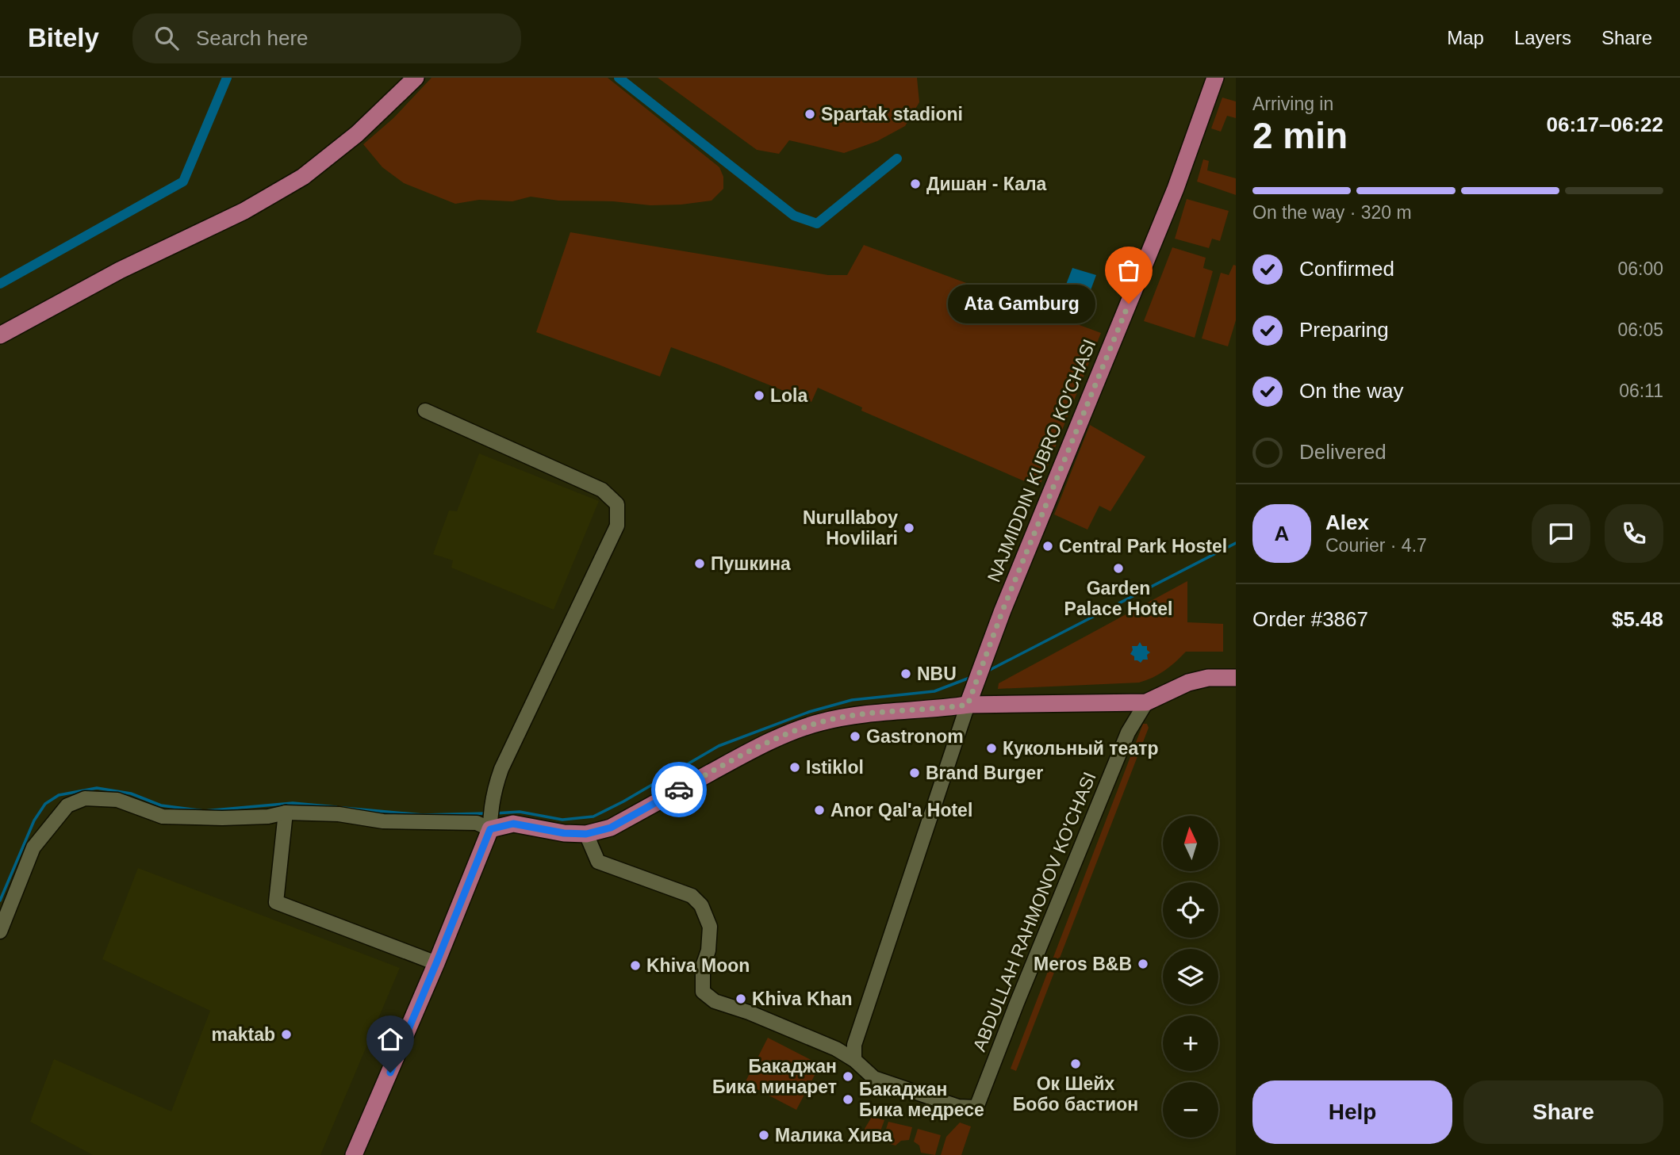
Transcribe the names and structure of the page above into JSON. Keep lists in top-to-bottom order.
{
  "streets": {
    "main road": ["NAJMIDDIN KUBRO KO'CHASI"],
    "street": ["ABDULLAH RAHMONOV KO'CHASI"]
  },
  "places": [
    "Spartak stadioni",
    "Дишан - Кала",
    "Ata Gamburg",
    "Lola",
    "Nurullaboy Hovlilari",
    "Central Park Hostel",
    "Пушкина",
    "Garden Palace Hotel",
    "NBU",
    "Gastronom",
    "Кукольный театр",
    "Istiklol",
    "Brand Burger",
    "Anor Qal'a Hotel",
    "Meros B&B",
    "Khiva Moon",
    "Khiva Khan",
    "maktab",
    "Ок Шейх Бобо бастион",
    "Бакаджан Бика минарет",
    "Бакаджан Бика медресе",
    "Малика Хива"
  ],
  "north": "top",
  "page": {
    "header": "Bitely",
    "search": "Search here",
    "nav": ["Map", "Layers", "Share"],
    "heading": ["2 min", "Arriving in", "06:17–06:22"],
    "panel": [
      "Alex",
      "Courier · 4.7",
      "Order #3867",
      "$5.48"
    ],
    "bar": "On the way · 320 m",
    "list": [
      ["Confirmed", "06:00"],
      ["Preparing", "06:05"],
      ["On the way", "06:11"],
      "Delivered"
    ],
    "bubble": "Ata Gamburg",
    "round": "A",
    "map_buttons": ["+", "−"],
    "buttons": ["Help", "Share"]
  }
}
